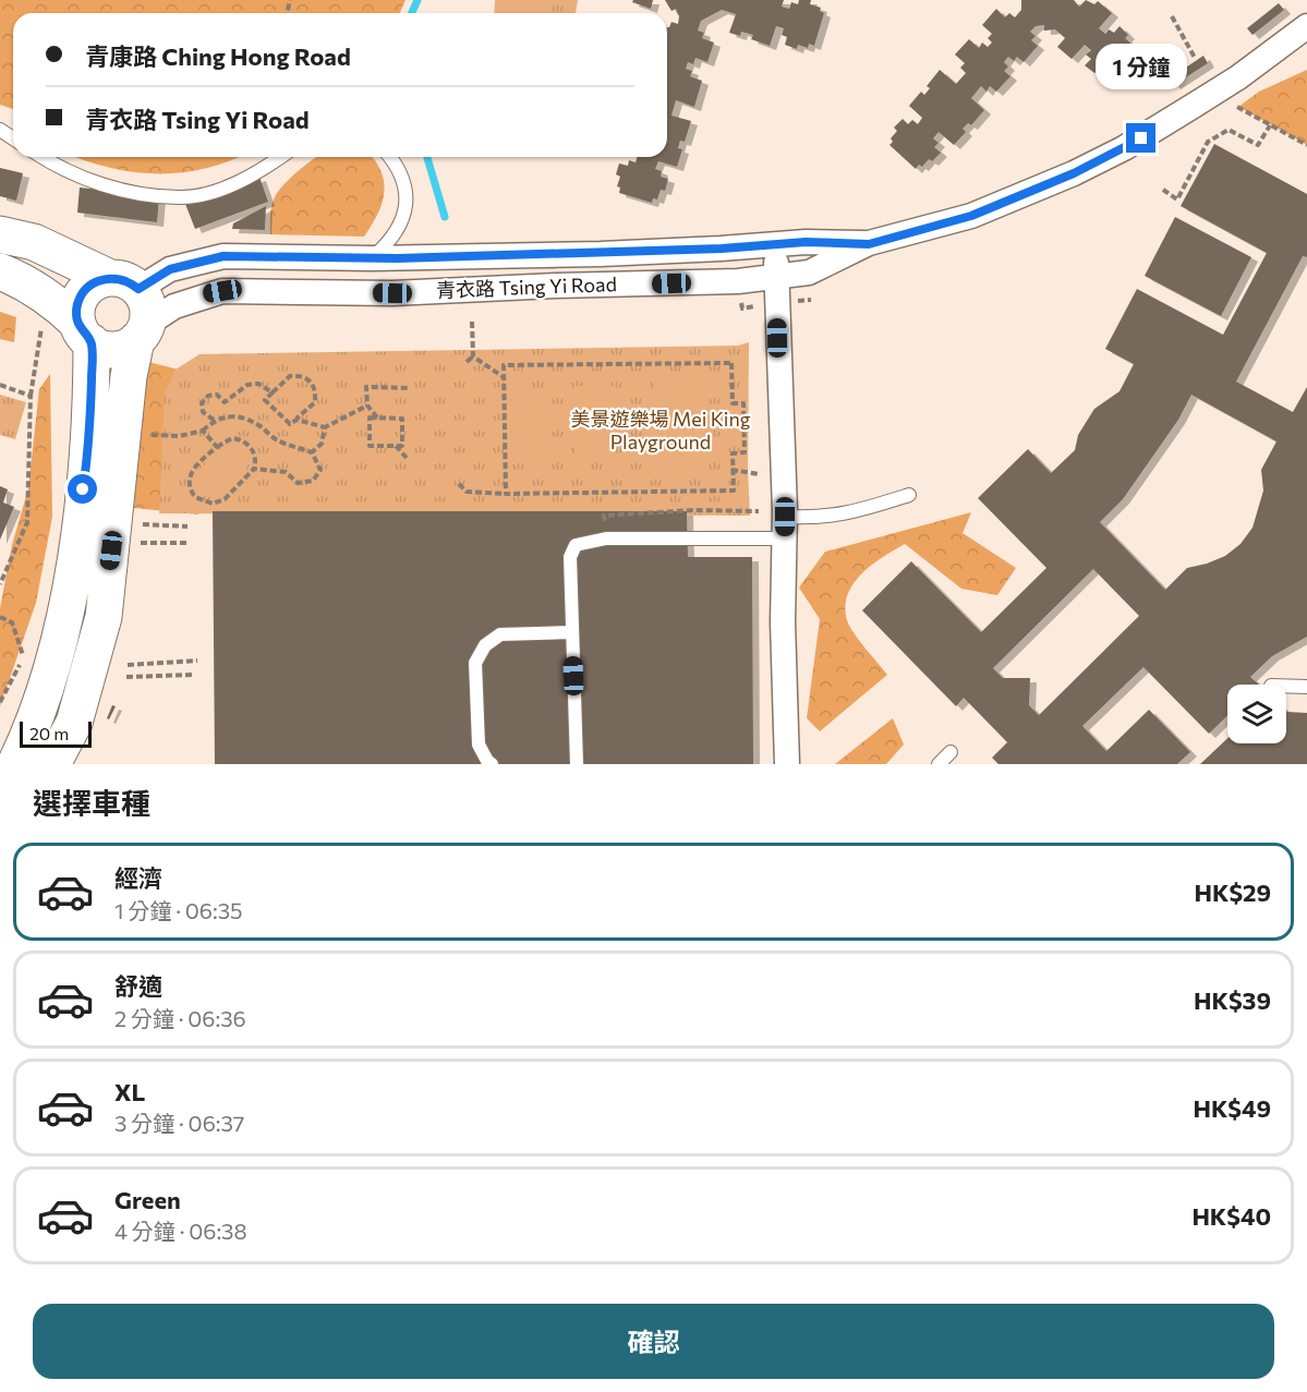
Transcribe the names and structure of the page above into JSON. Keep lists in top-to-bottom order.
{
  "streets": {
    "street": ["青衣路 Tsing Yi Road"]
  },
  "parks": ["美景遊樂場 Mei King Playground"],
  "scale_bar": "20 m",
  "page": {
    "banner": ["青康路 Ching Hong Road", "青衣路 Tsing Yi Road"],
    "bubble": "1 分鐘",
    "scale": "20 m",
    "heading": "選擇車種",
    "list": [
      {
        "name": "經濟",
        "note": "1 分鐘 · 06:35",
        "value": "HK$29"
      },
      {
        "name": "舒適",
        "note": "2 分鐘 · 06:36",
        "value": "HK$39"
      },
      {
        "name": "XL",
        "note": "3 分鐘 · 06:37",
        "value": "HK$49"
      },
      {
        "name": "Green",
        "note": "4 分鐘 · 06:38",
        "value": "HK$40"
      }
    ],
    "buttons": "確認"
  }
}
